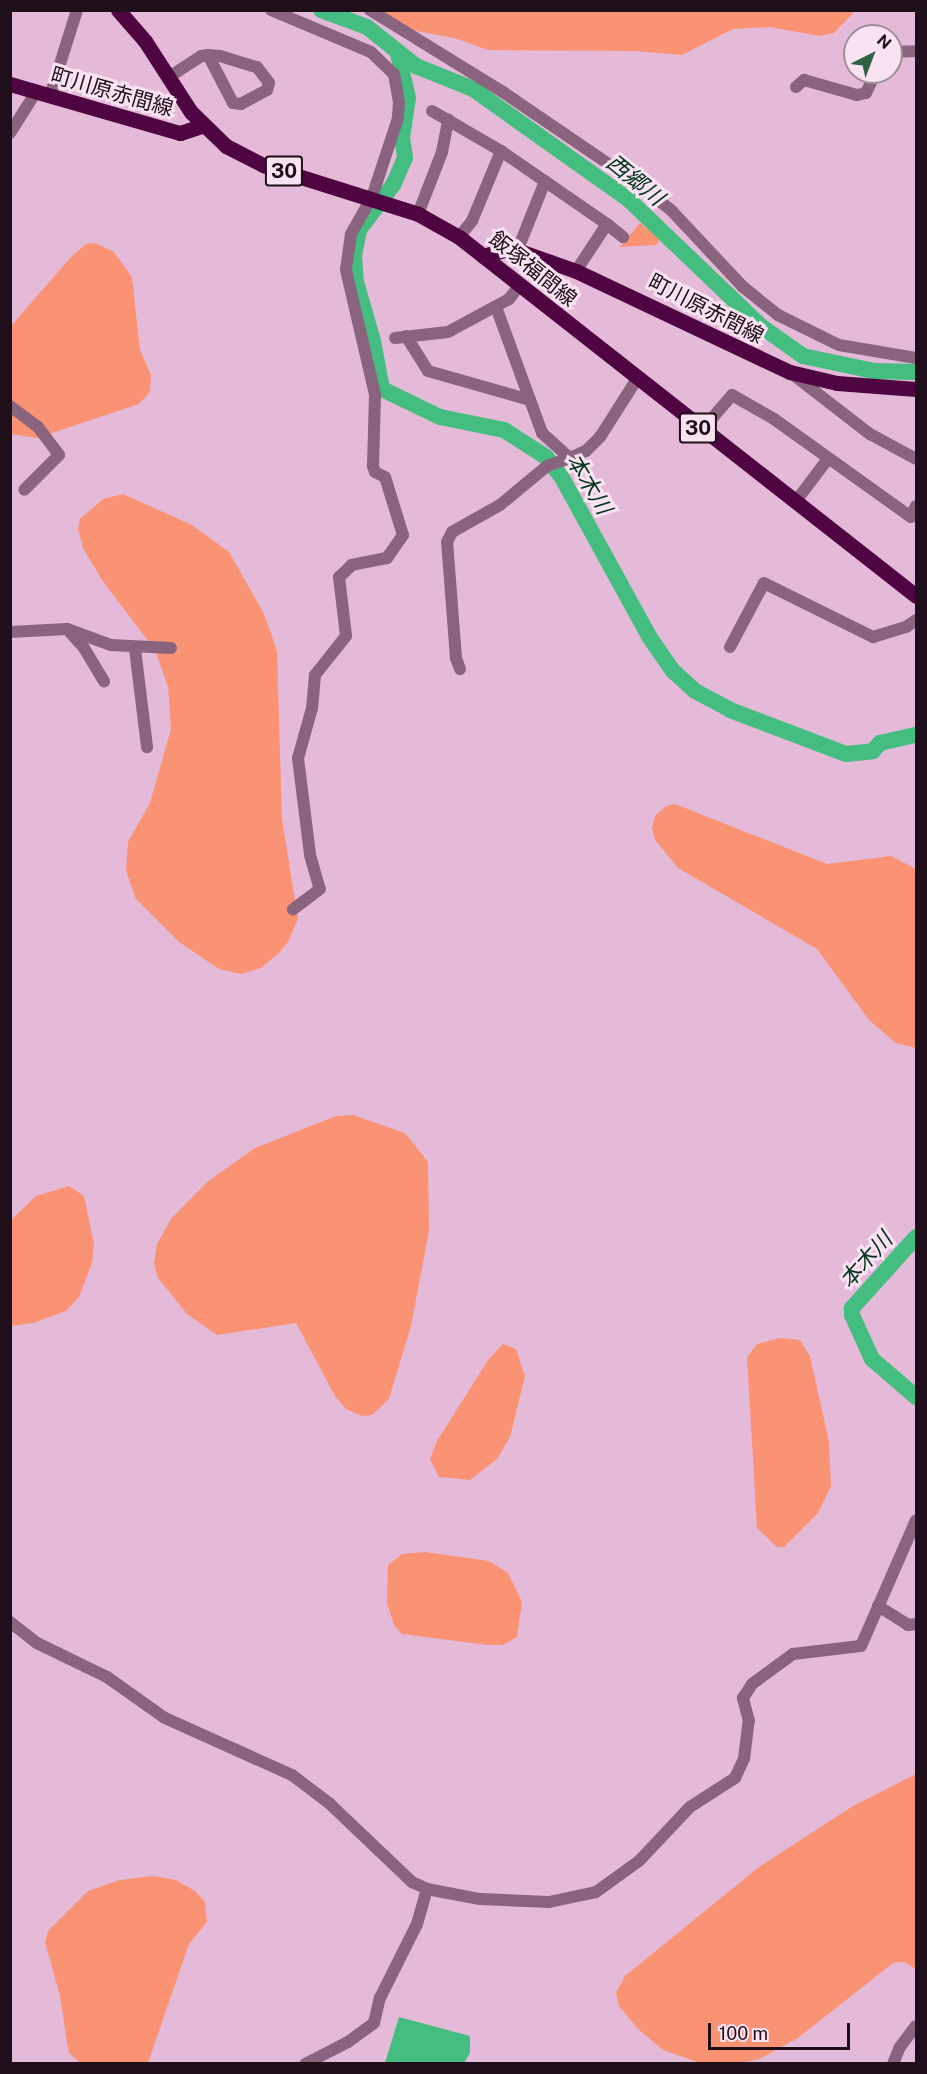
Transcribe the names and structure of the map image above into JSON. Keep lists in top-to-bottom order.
{
  "streets": {
    "main road": ["町川原赤間線", "30", "飯塚福間線"]
  },
  "crossings": [
    ["町川原赤間線", "飯塚福間線"]
  ],
  "water": ["西郷川", "本木川"],
  "scale_bar": "100 m",
  "north": "top right"
}
